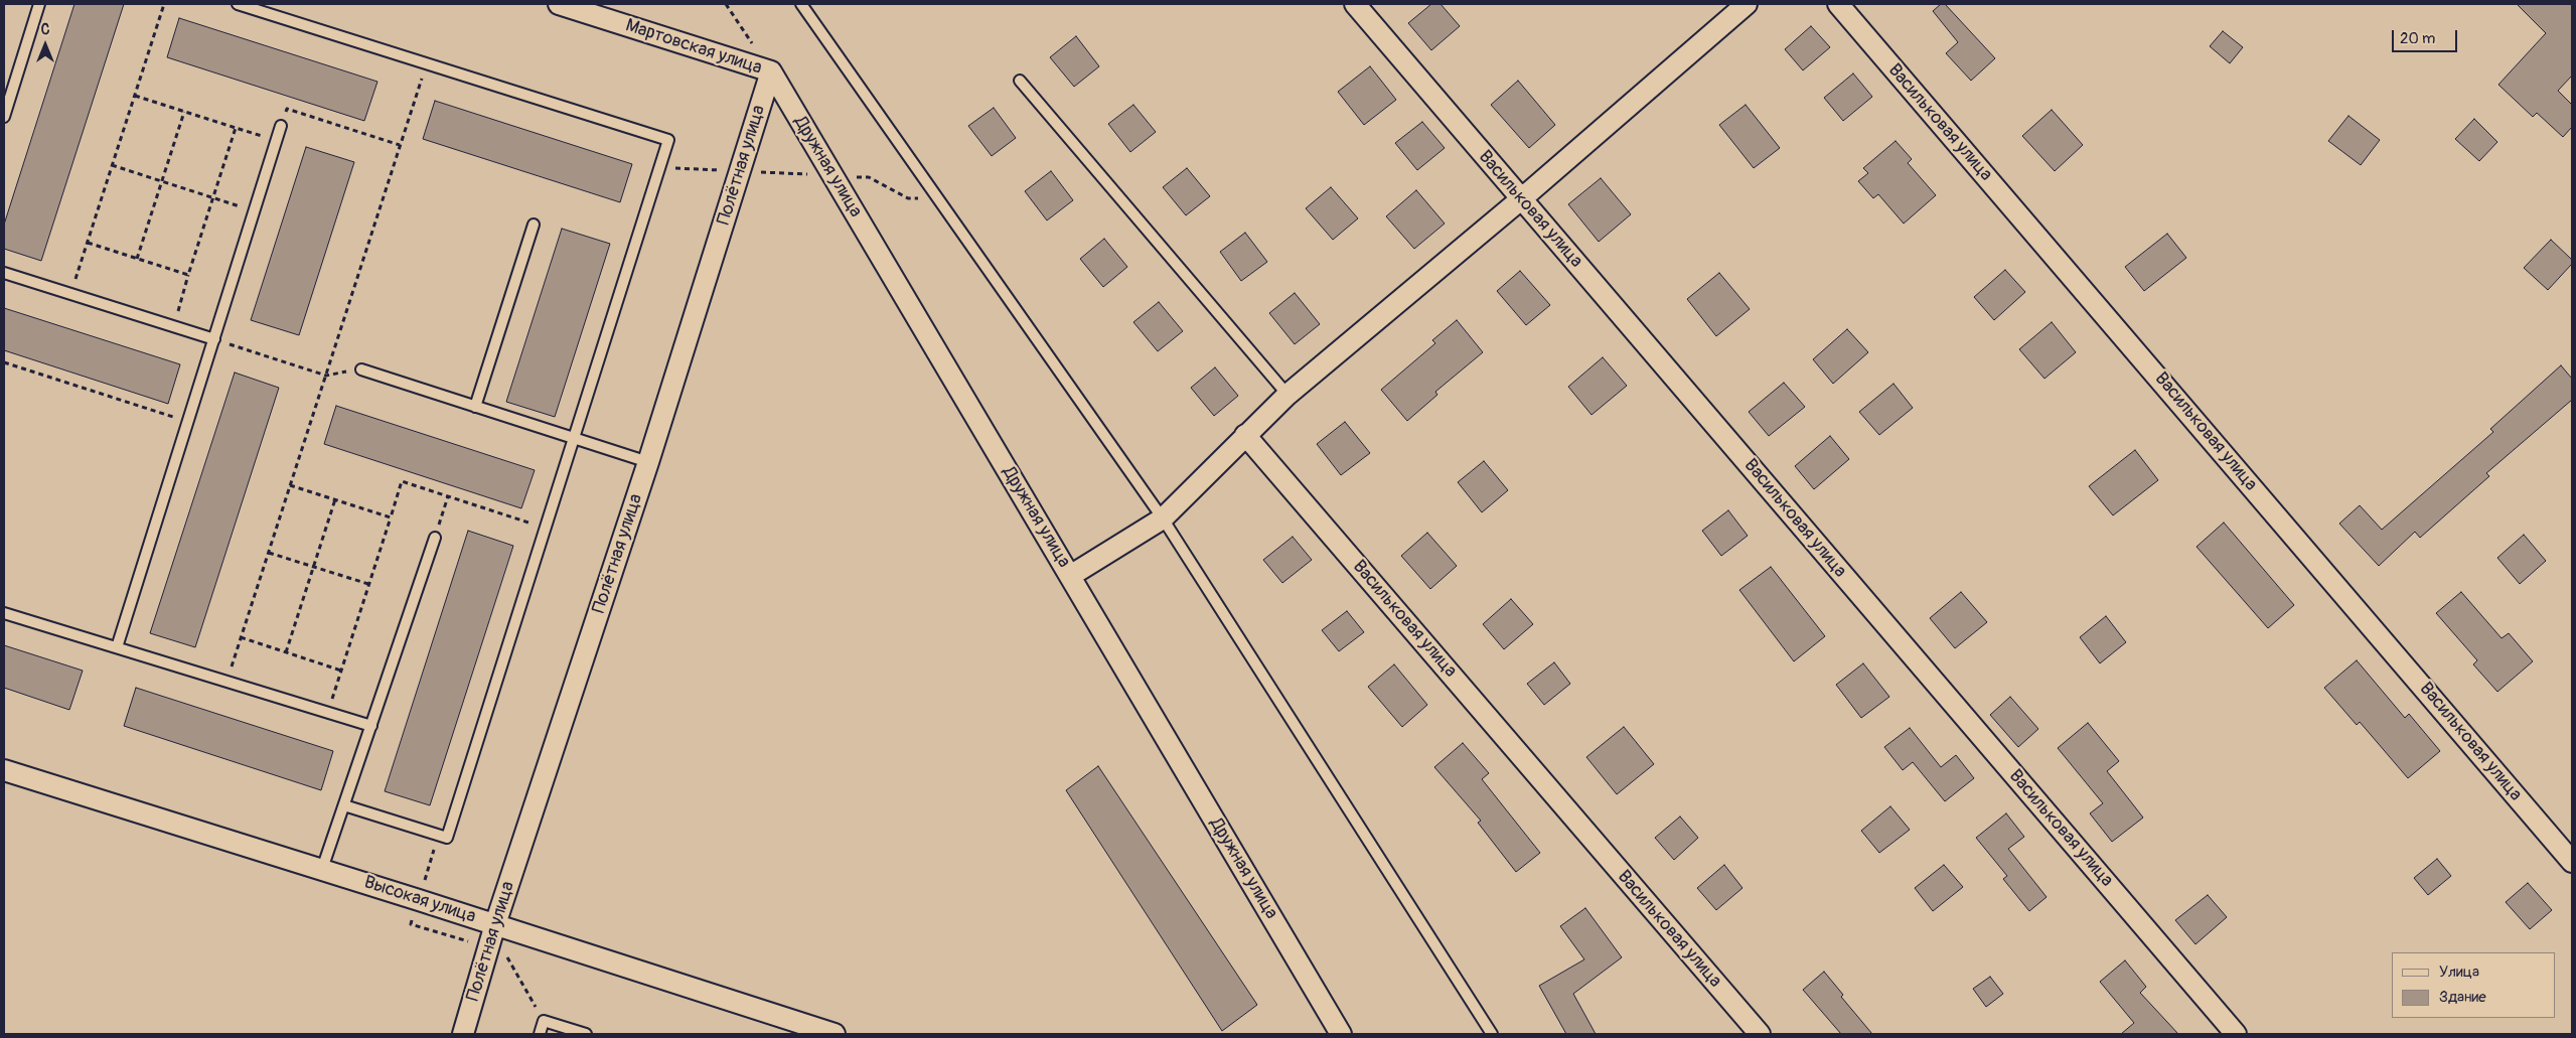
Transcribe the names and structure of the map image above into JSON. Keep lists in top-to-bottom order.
{
  "streets": {
    "street": [
      "Мартовская улица",
      "Васильковая улица",
      "Полётная улица",
      "Дружная улица",
      "Высокая улица"
    ]
  },
  "crossings": [
    ["Мартовская улица", "Полётная улица"],
    ["Мартовская улица", "Дружная улица"],
    ["Полётная улица", "Дружная улица"],
    ["Полётная улица", "Высокая улица"]
  ],
  "legend": ["Улица", "Здание"],
  "scale_bar": "20 m",
  "north": "top"
}
